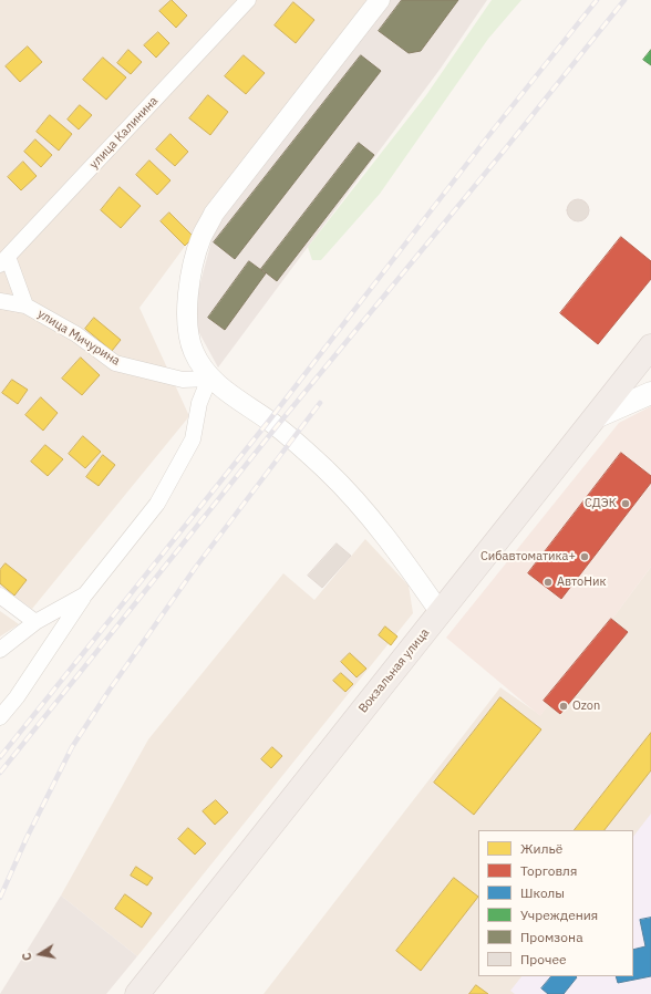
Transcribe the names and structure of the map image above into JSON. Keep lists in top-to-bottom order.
{
  "streets": {
    "highway": ["Вокзальная улица"],
    "street": ["улица Калинина", "улица Мичурина"]
  },
  "places": [
    "СДЭК",
    "Сибавтоматика+",
    "АвтоНик",
    "Ozon"
  ],
  "legend": [
    "Жильё",
    "Торговля",
    "Школы",
    "Учреждения",
    "Промзона",
    "Прочее"
  ],
  "north": "left"
}
